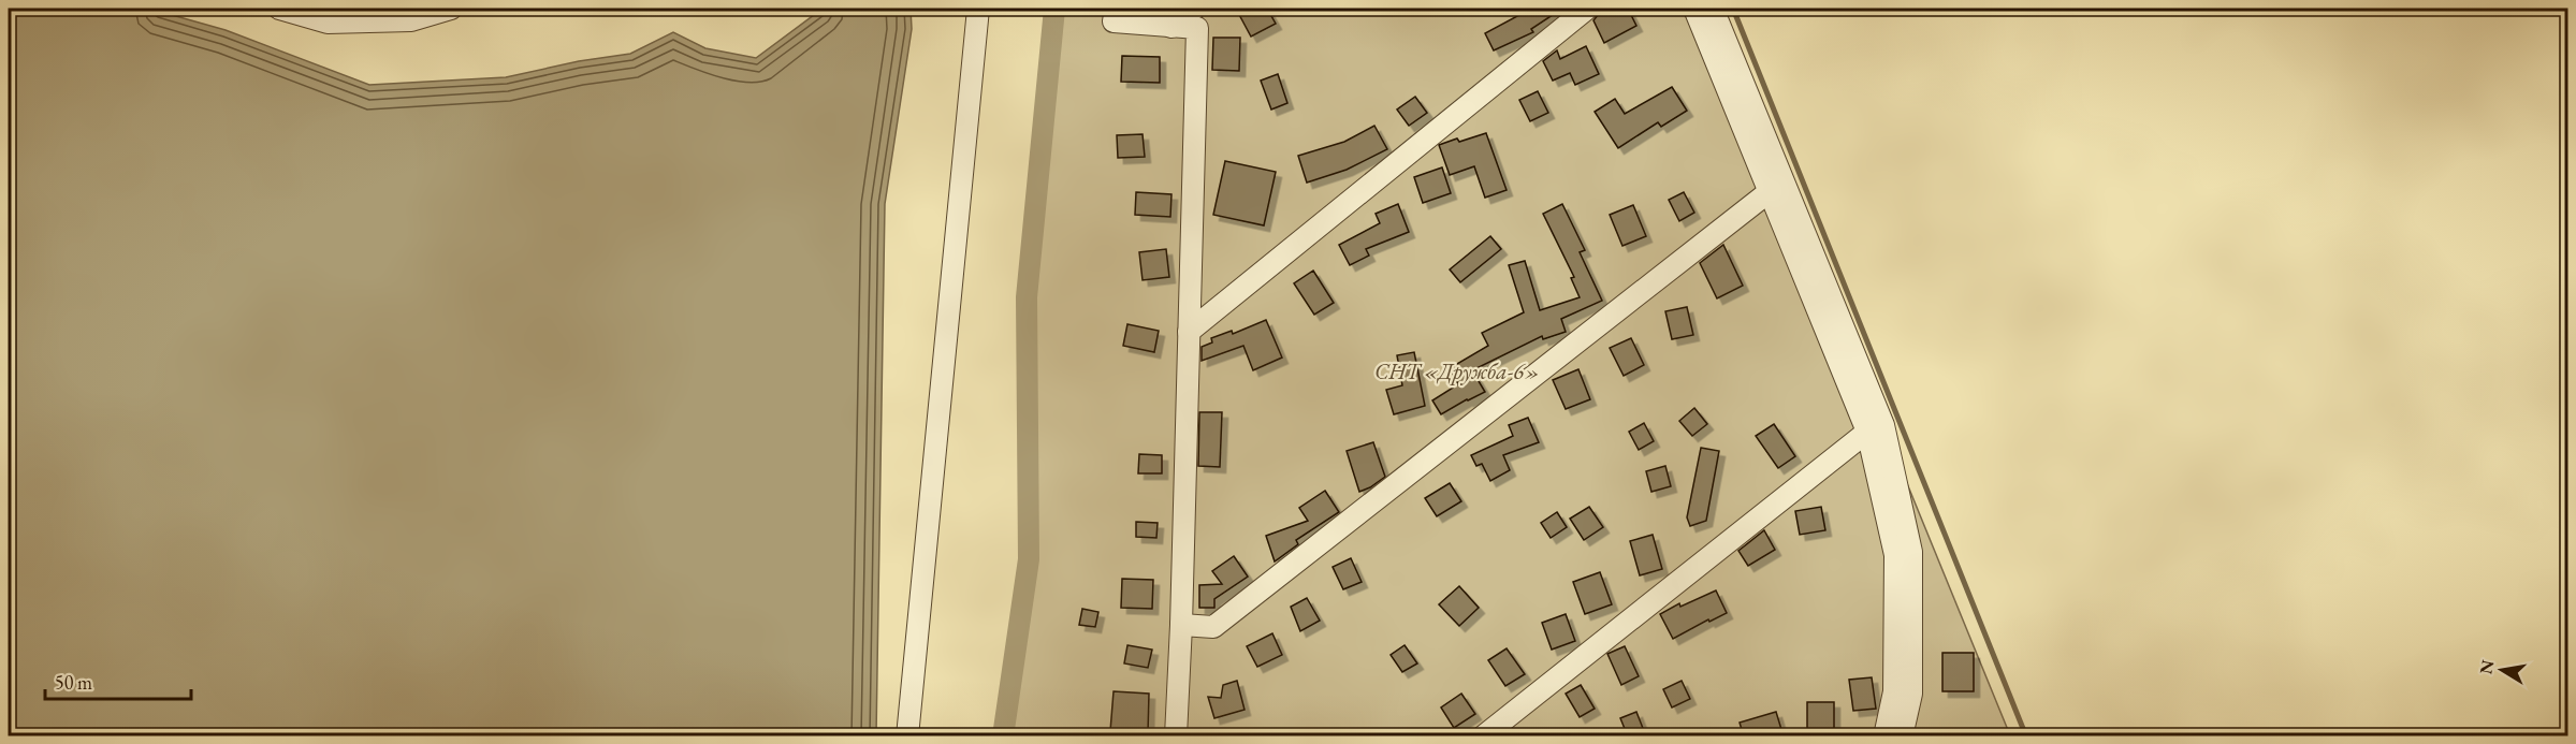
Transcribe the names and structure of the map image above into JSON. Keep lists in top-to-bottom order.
{
  "parks": ["СНТ «Дружба-6»"],
  "scale_bar": "50 m",
  "north": "left"
}
